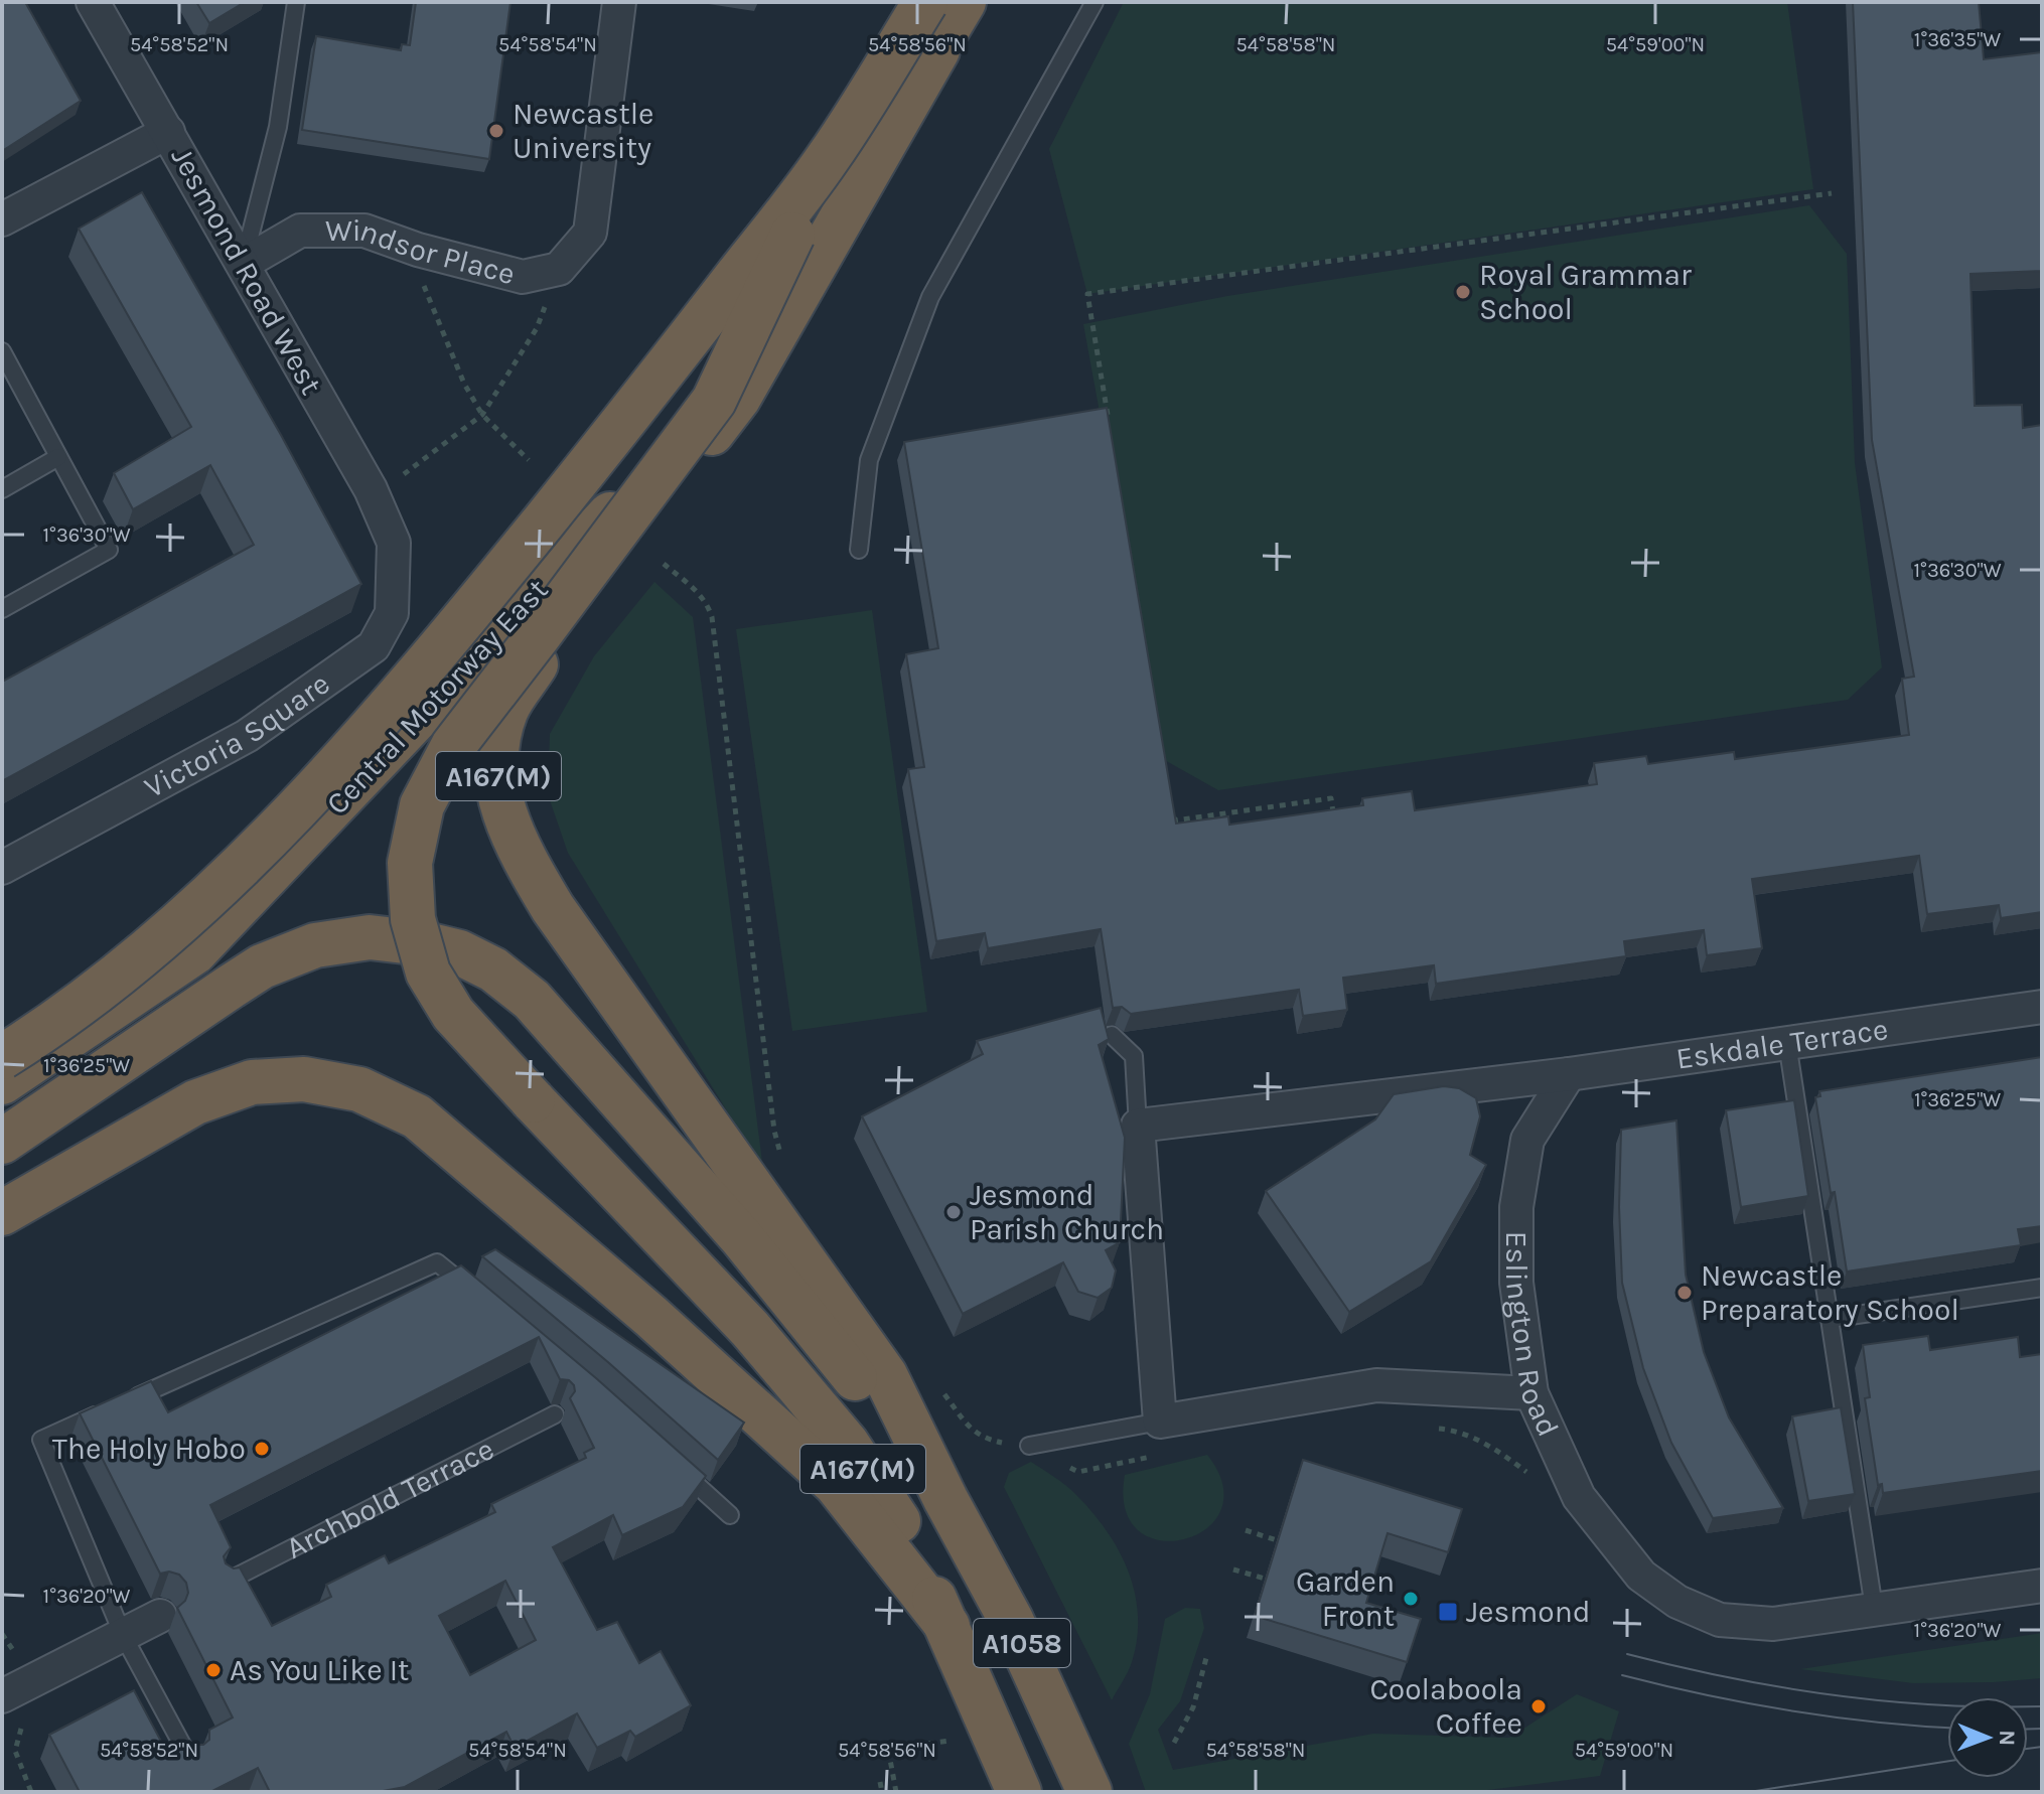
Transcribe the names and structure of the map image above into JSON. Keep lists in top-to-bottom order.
{
  "streets": {
    "highway": ["Central Motorway East", "A167(M)", "A1058"],
    "street": [
      "Windsor Place",
      "Jesmond Road West",
      "Victoria Square",
      "Eskdale Terrace",
      "Eslington Road"
    ],
    "lane": ["Archbold Terrace"]
  },
  "crossings": [
    ["Windsor Place", "Jesmond Road West"],
    ["Jesmond Road West", "Victoria Square"],
    ["Central Motorway East", "A167(M)"],
    ["A167(M)", "A1058"],
    ["Eskdale Terrace", "Eslington Road"]
  ],
  "places": {
    "other": [
      "Newcastle University",
      "Royal Grammar School",
      "Jesmond Parish Church",
      "Newcastle Preparatory School",
      "The Holy Hobo",
      "Garden Front",
      "As You Like It",
      "Coolaboola Coffee"
    ],
    "transit": ["Jesmond"]
  },
  "north": "right",
  "coordinates": [
    "1°36'35\"W",
    "54°58'52\"N",
    "54°58'54\"N",
    "54°58'56\"N",
    "54°58'58\"N",
    "54°59'00\"N",
    "1°36'30\"W",
    "1°36'25\"W",
    "1°36'20\"W"
  ]
}
